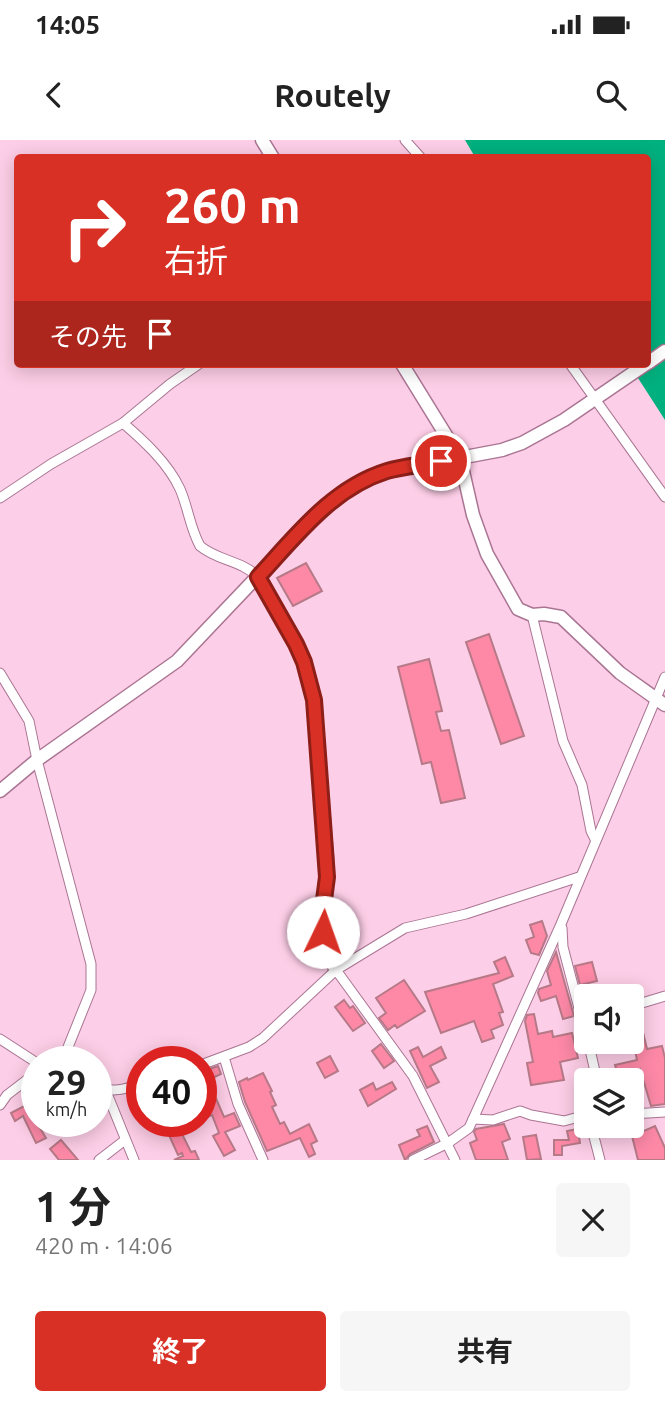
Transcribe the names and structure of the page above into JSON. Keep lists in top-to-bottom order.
{
  "page": {
    "status": "14:05",
    "header": "Routely",
    "turn": ["260 m", "右折"],
    "then": "その先",
    "speed": "29 km/h",
    "limit": "40",
    "heading": ["1 分", "420 m · 14:06"],
    "buttons": ["終了", "共有"]
  }
}
